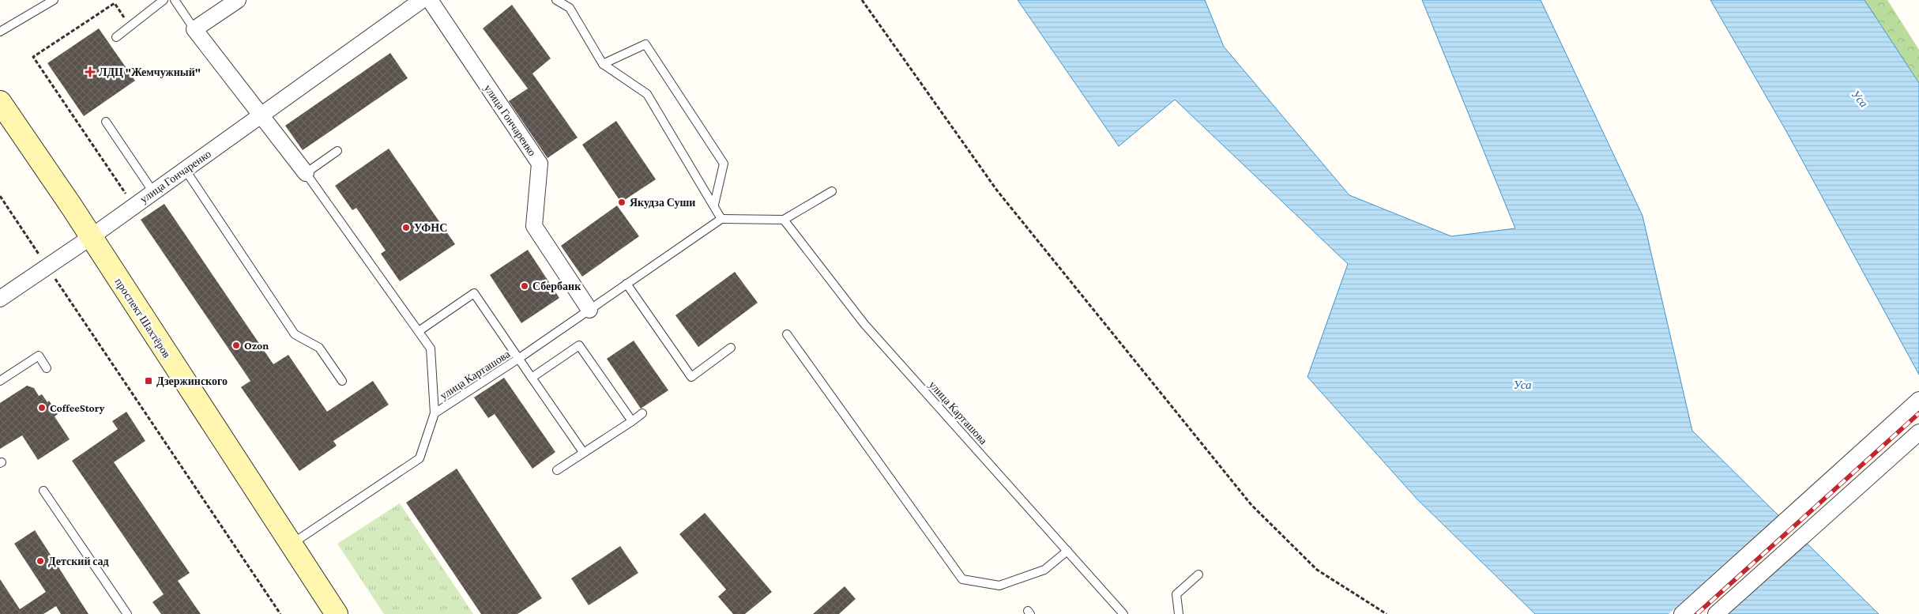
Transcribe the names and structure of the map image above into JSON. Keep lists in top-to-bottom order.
{
  "streets": {
    "main road": ["проспект Шахтёров"],
    "street": ["улица Гончаренко"],
    "lane": ["улица Карташова"]
  },
  "crossings": [
    ["улица Гончаренко", "проспект Шахтёров"],
    ["улица Гончаренко", "улица Карташова"],
    ["проспект Шахтёров", "улица Карташова"]
  ],
  "water": ["Уса"],
  "places": {
    "health": ["ЛДЦ \"Жемчужный\""],
    "other": [
      "Якудза Суши",
      "УФНС",
      "Сбербанк",
      "Ozon",
      "CoffeeStory",
      "Детский сад"
    ],
    "transit": ["Дзержинского"]
  }
}
